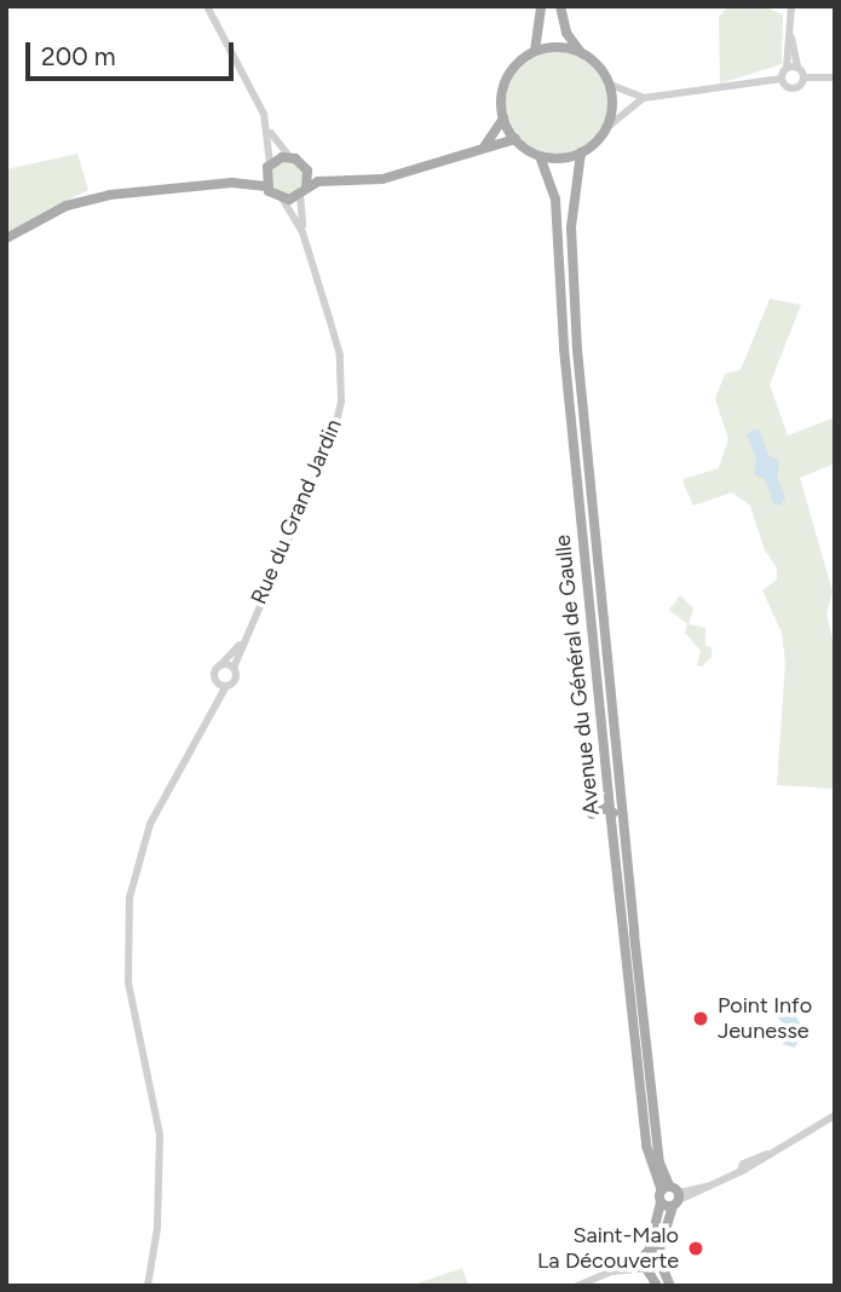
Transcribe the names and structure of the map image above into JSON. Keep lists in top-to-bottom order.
{
  "streets": {
    "main road": ["Avenue du Général de Gaulle"],
    "street": ["Rue du Grand Jardin"]
  },
  "places": ["Point Info Jeunesse", "Saint-Malo La Découverte"],
  "scale_bar": "200 m"
}
